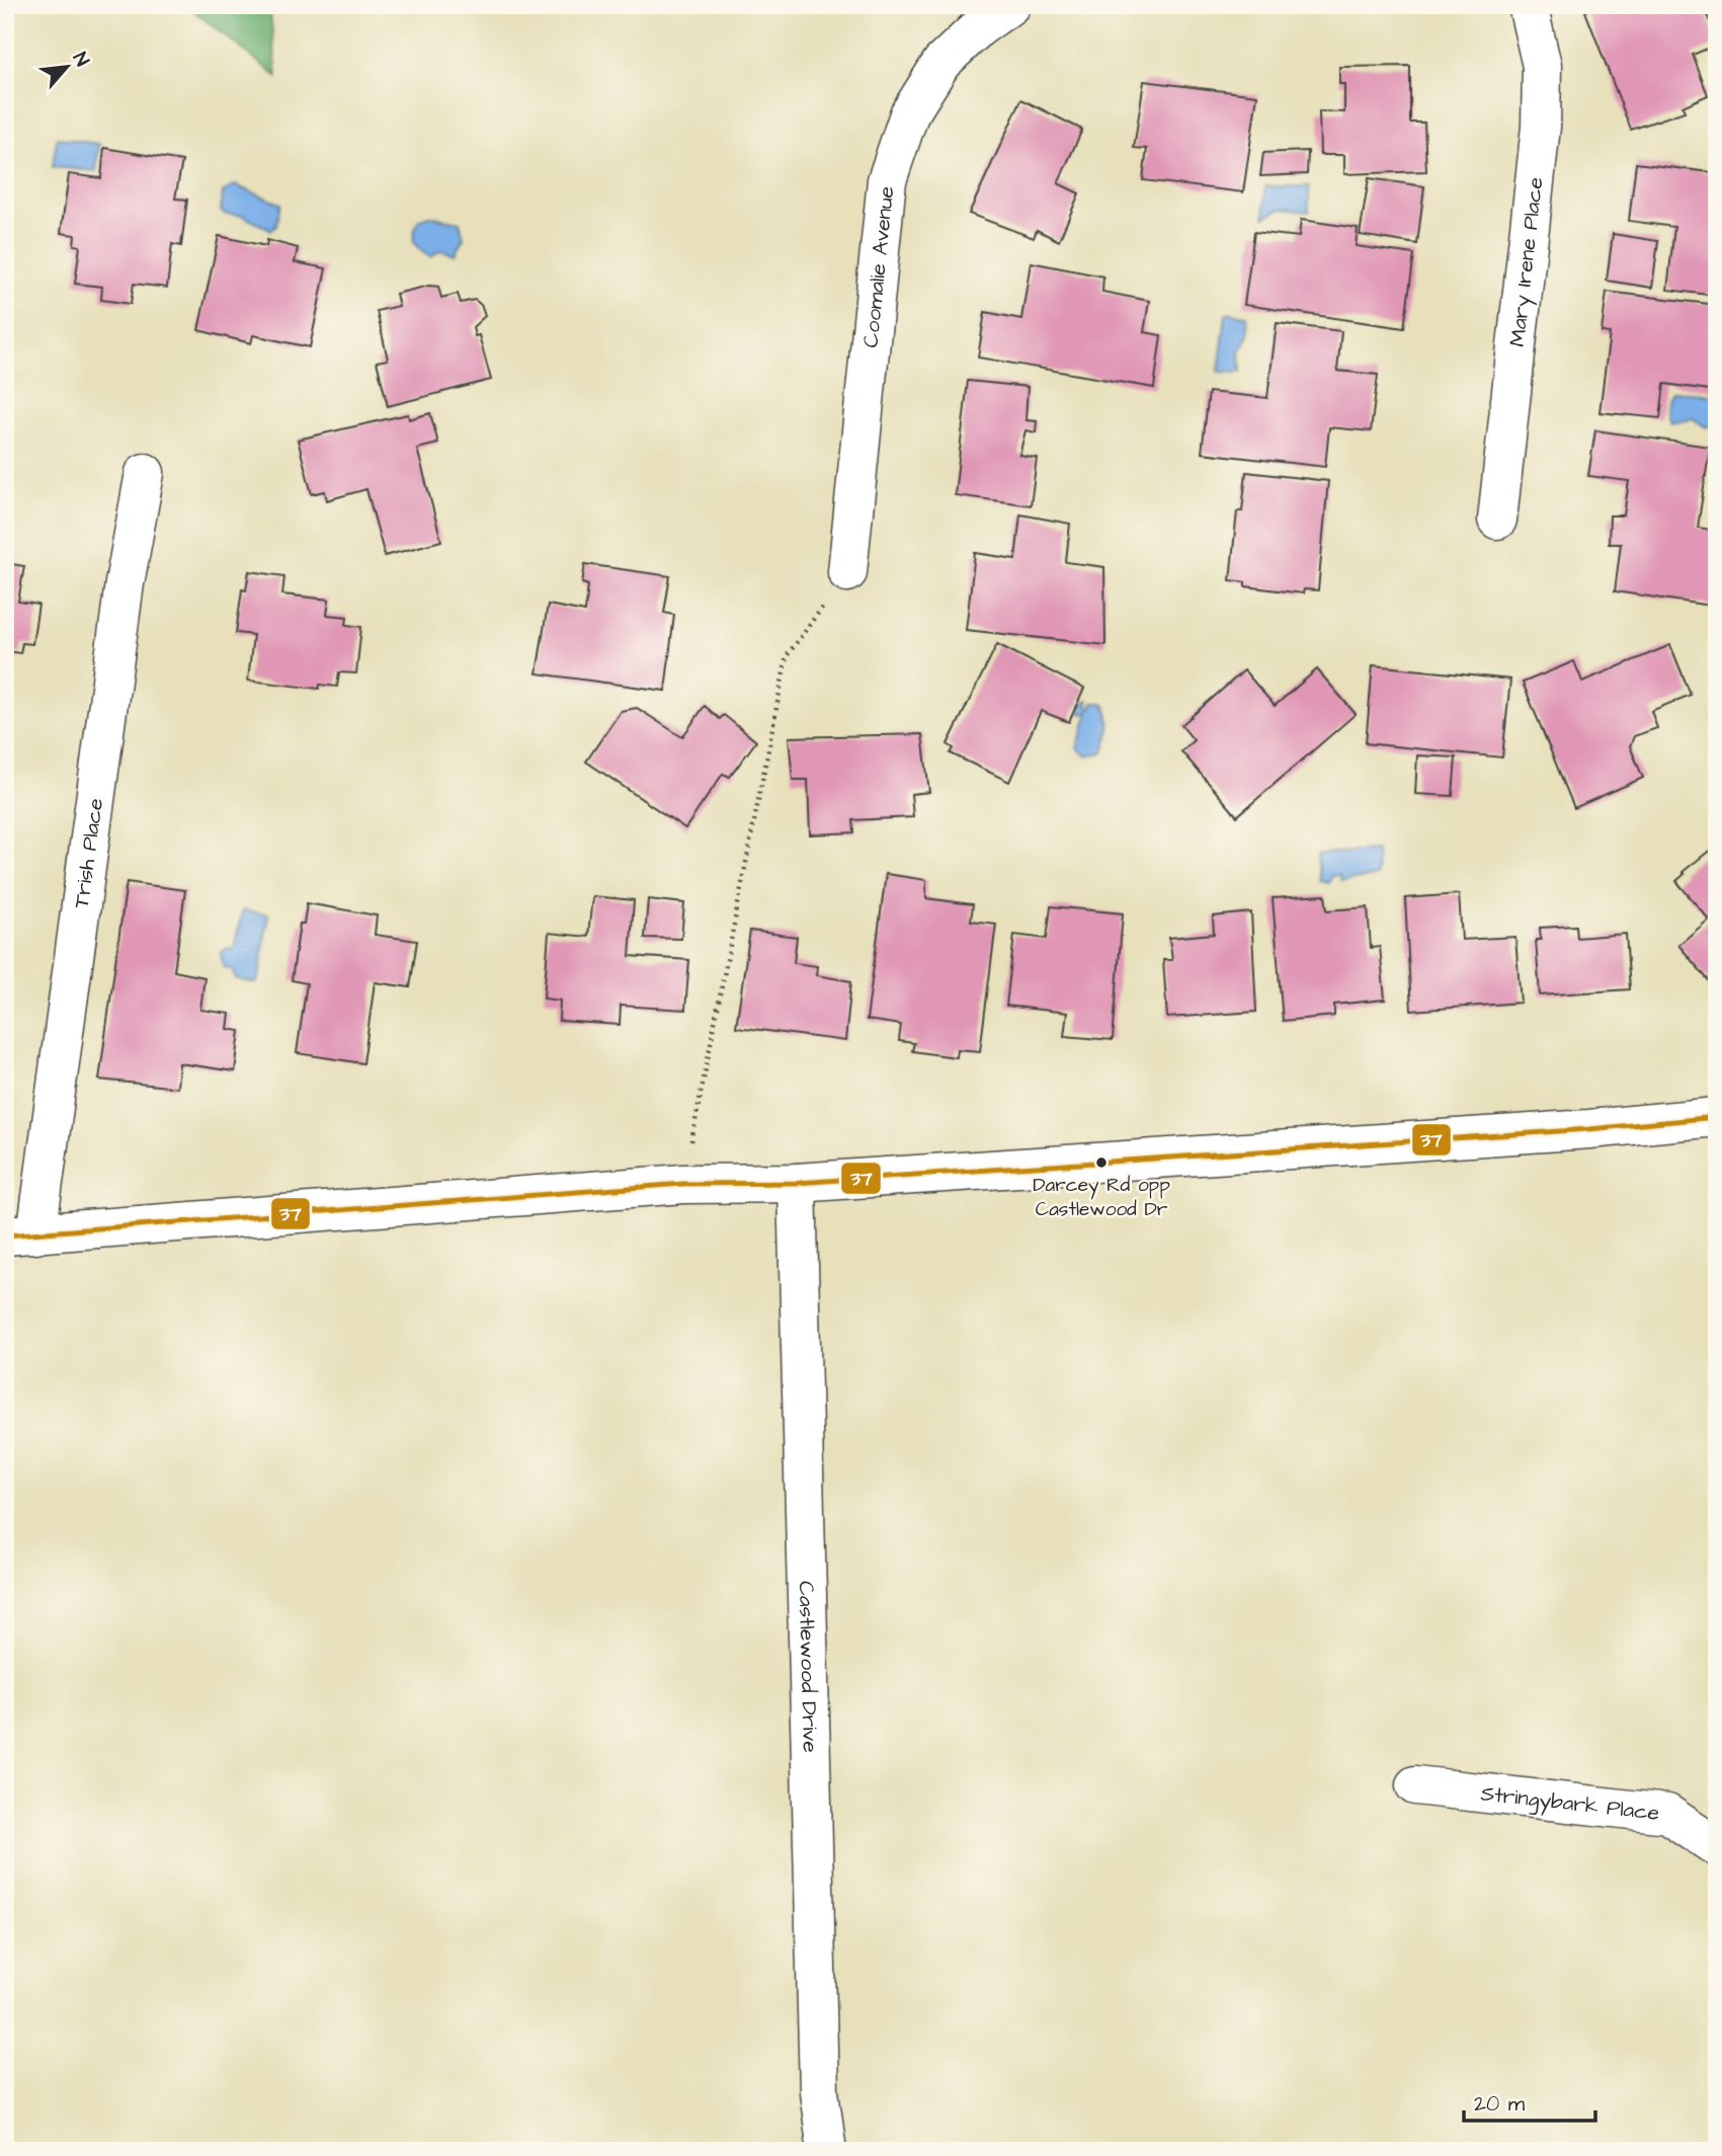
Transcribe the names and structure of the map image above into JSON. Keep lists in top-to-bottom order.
{
  "streets": {
    "street": [
      "Mary Irene Place",
      "Coomalie Avenue",
      "Trish Place",
      "Castlewood Drive",
      "Stringybark Place"
    ]
  },
  "places": ["Darcey Rd opp Castlewood Dr"],
  "lines": ["transit line 37"],
  "scale_bar": "20 m",
  "north": "top right"
}
